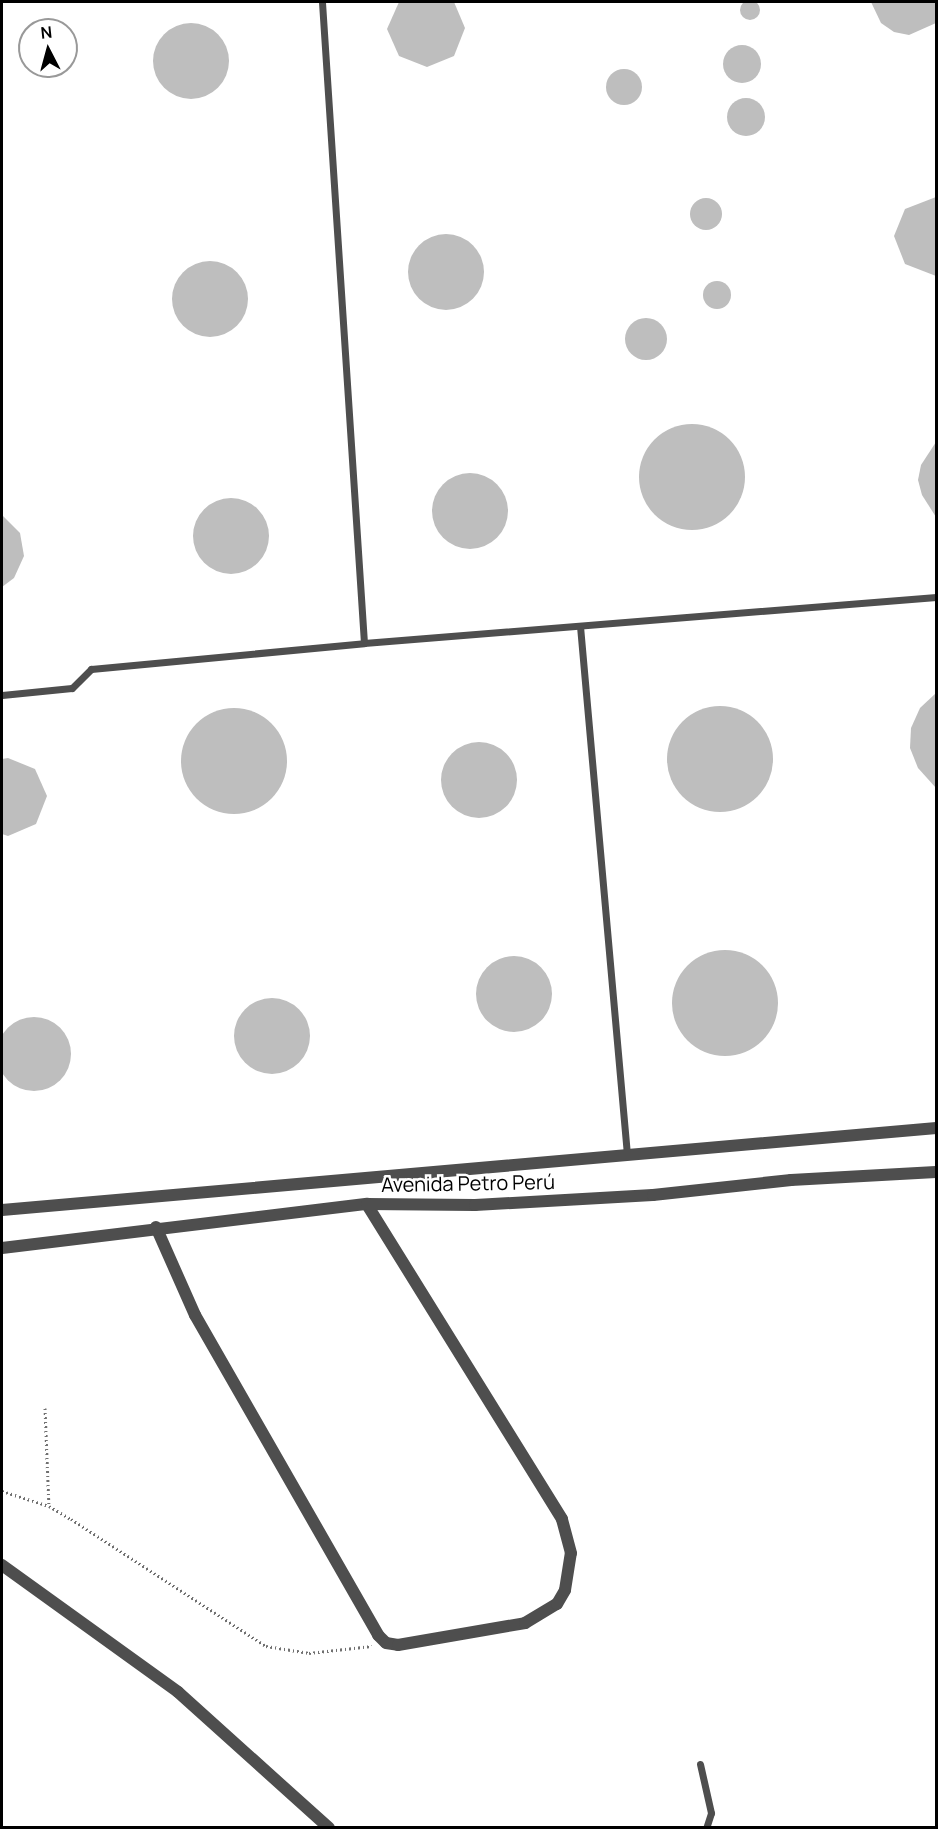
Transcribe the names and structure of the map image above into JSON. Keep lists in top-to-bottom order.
{
  "streets": {
    "street": ["Avenida Petro Perú"]
  },
  "north": "top"
}
